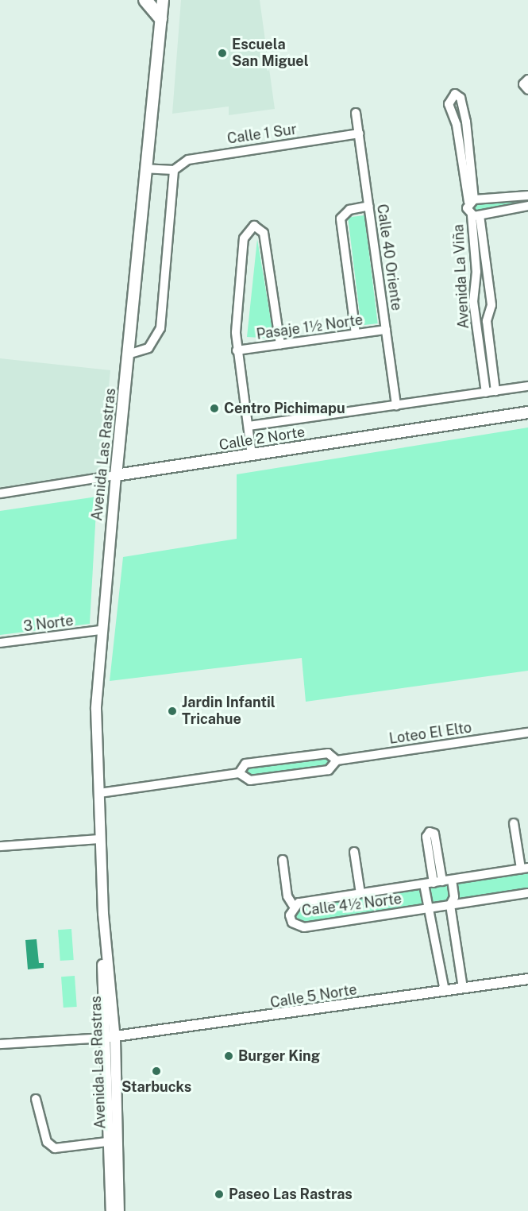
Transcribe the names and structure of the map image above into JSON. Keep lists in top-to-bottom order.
{
  "streets": {
    "main road": ["Calle 2 Norte", "Avenida Las Rastras"],
    "street": [
      "Calle 1 Sur",
      "Calle 40 Oriente",
      "Avenida La Viña",
      "Pasaje 1½ Norte",
      "3 Norte",
      "Loteo El Elto",
      "Calle 4½ Norte",
      "Calle 5 Norte"
    ]
  },
  "crossings": [
    ["Calle 1 Sur", "Calle 40 Oriente"],
    ["Calle 40 Oriente", "Pasaje 1½ Norte"],
    ["Calle 40 Oriente", "Calle 2 Norte"],
    ["Avenida La Viña", "Calle 2 Norte"],
    ["Calle 2 Norte", "Avenida Las Rastras"],
    ["Avenida Las Rastras", "3 Norte"],
    ["Avenida Las Rastras", "Loteo El Elto"],
    ["Avenida Las Rastras", "Calle 5 Norte"]
  ],
  "places": [
    "Escuela San Miguel",
    "Centro Pichimapu",
    "Jardin Infantil Tricahue",
    "Burger King",
    "Starbucks",
    "Paseo Las Rastras"
  ]
}
